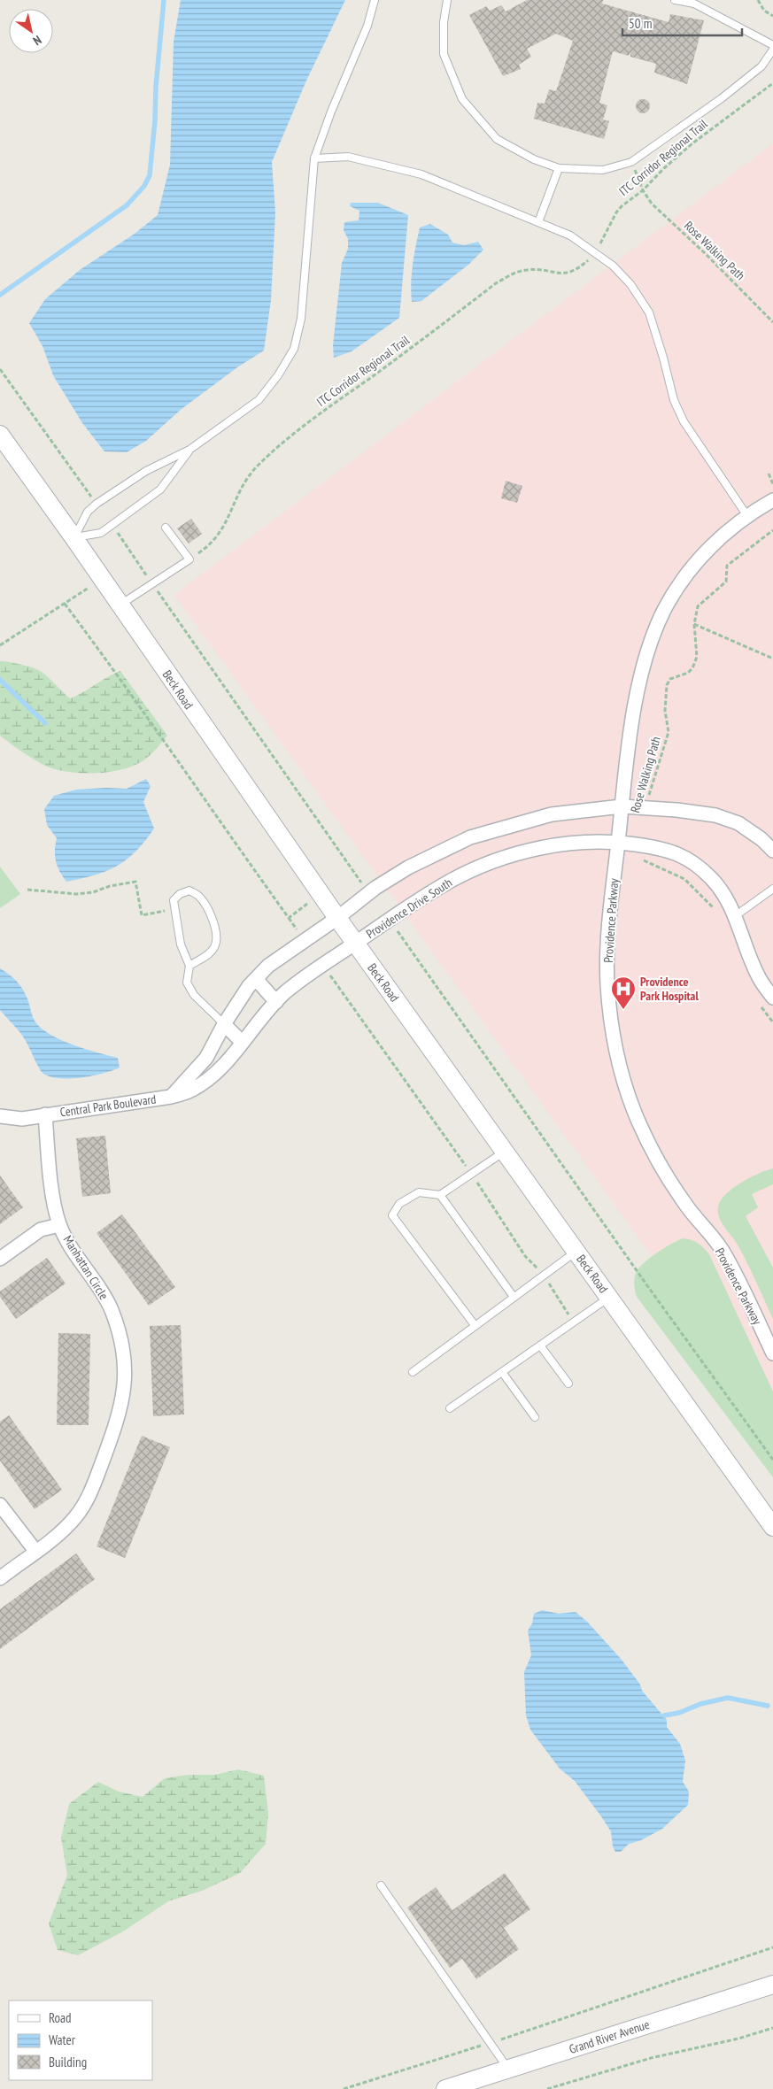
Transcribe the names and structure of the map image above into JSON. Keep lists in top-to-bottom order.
{
  "streets": {
    "main road": ["Beck Road", "Grand River Avenue"],
    "street": [
      "Providence Drive South",
      "Providence Parkway",
      "Central Park Boulevard",
      "Manhattan Circle"
    ],
    "path": ["ITC Corridor Regional Trail", "Rose Walking Path"]
  },
  "crossings": [
    ["ITC Corridor Regional Trail", "Rose Walking Path"],
    ["Beck Road", "Providence Drive South"],
    ["Beck Road", "Central Park Boulevard"],
    ["Providence Drive South", "Providence Parkway"],
    ["Providence Drive South", "Central Park Boulevard"],
    ["Central Park Boulevard", "Manhattan Circle"]
  ],
  "places": {
    "hospital": ["Providence Park Hospital"]
  },
  "legend": ["Road", "Water", "Building"],
  "scale_bar": "50 m",
  "north": "bottom right"
}
